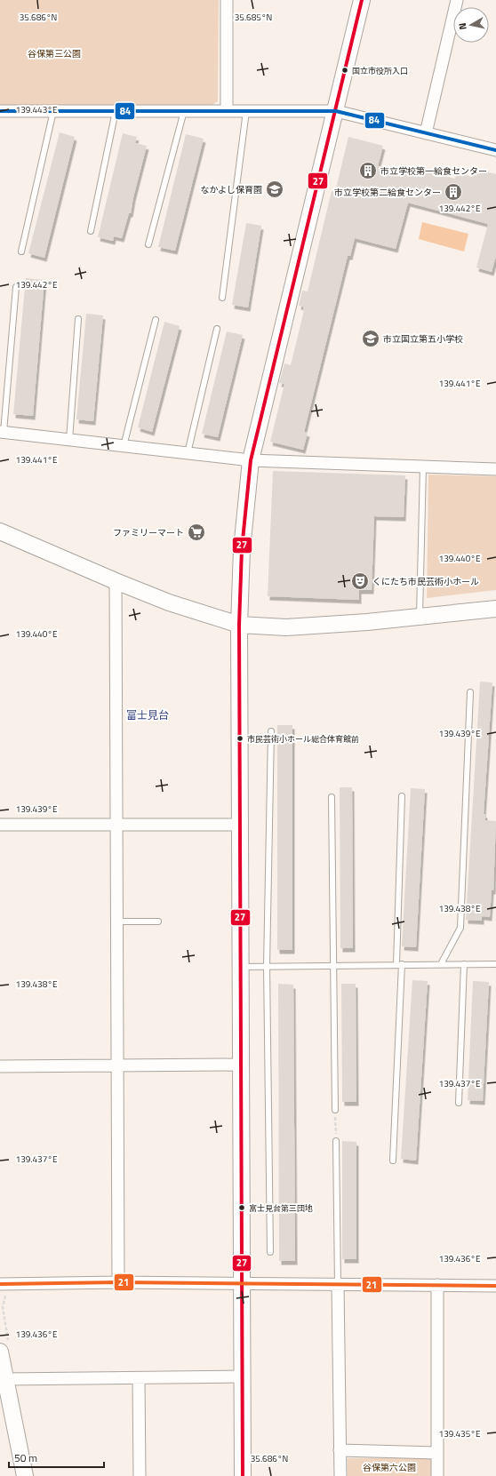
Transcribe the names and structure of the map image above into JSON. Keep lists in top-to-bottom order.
{
  "districts": ["富士見台"],
  "parks": ["谷保第三公園", "谷保第六公園"],
  "places": {
    "other": ["国立市役所入口", "市民芸術小ホール総合体育館前", "富士見台第三団地"],
    "building": ["市立学校第一給食センター", "市立学校第二給食センター"],
    "school or university": ["なかよし保育園", "市立国立第五小学校"],
    "supermarket": ["ファミリーマート"],
    "theatre": ["くにたち市民芸術小ホール"]
  },
  "lines": ["transit line 27", "transit line 84", "transit line 21"],
  "scale_bar": "50 m",
  "north": "left",
  "coordinates": [
    "35.686°N",
    "35.685°N",
    "139.443°E",
    "139.442°E",
    "139.441°E",
    "139.440°E",
    "139.439°E",
    "139.438°E",
    "139.437°E",
    "139.436°E",
    "139.435°E"
  ]
}
